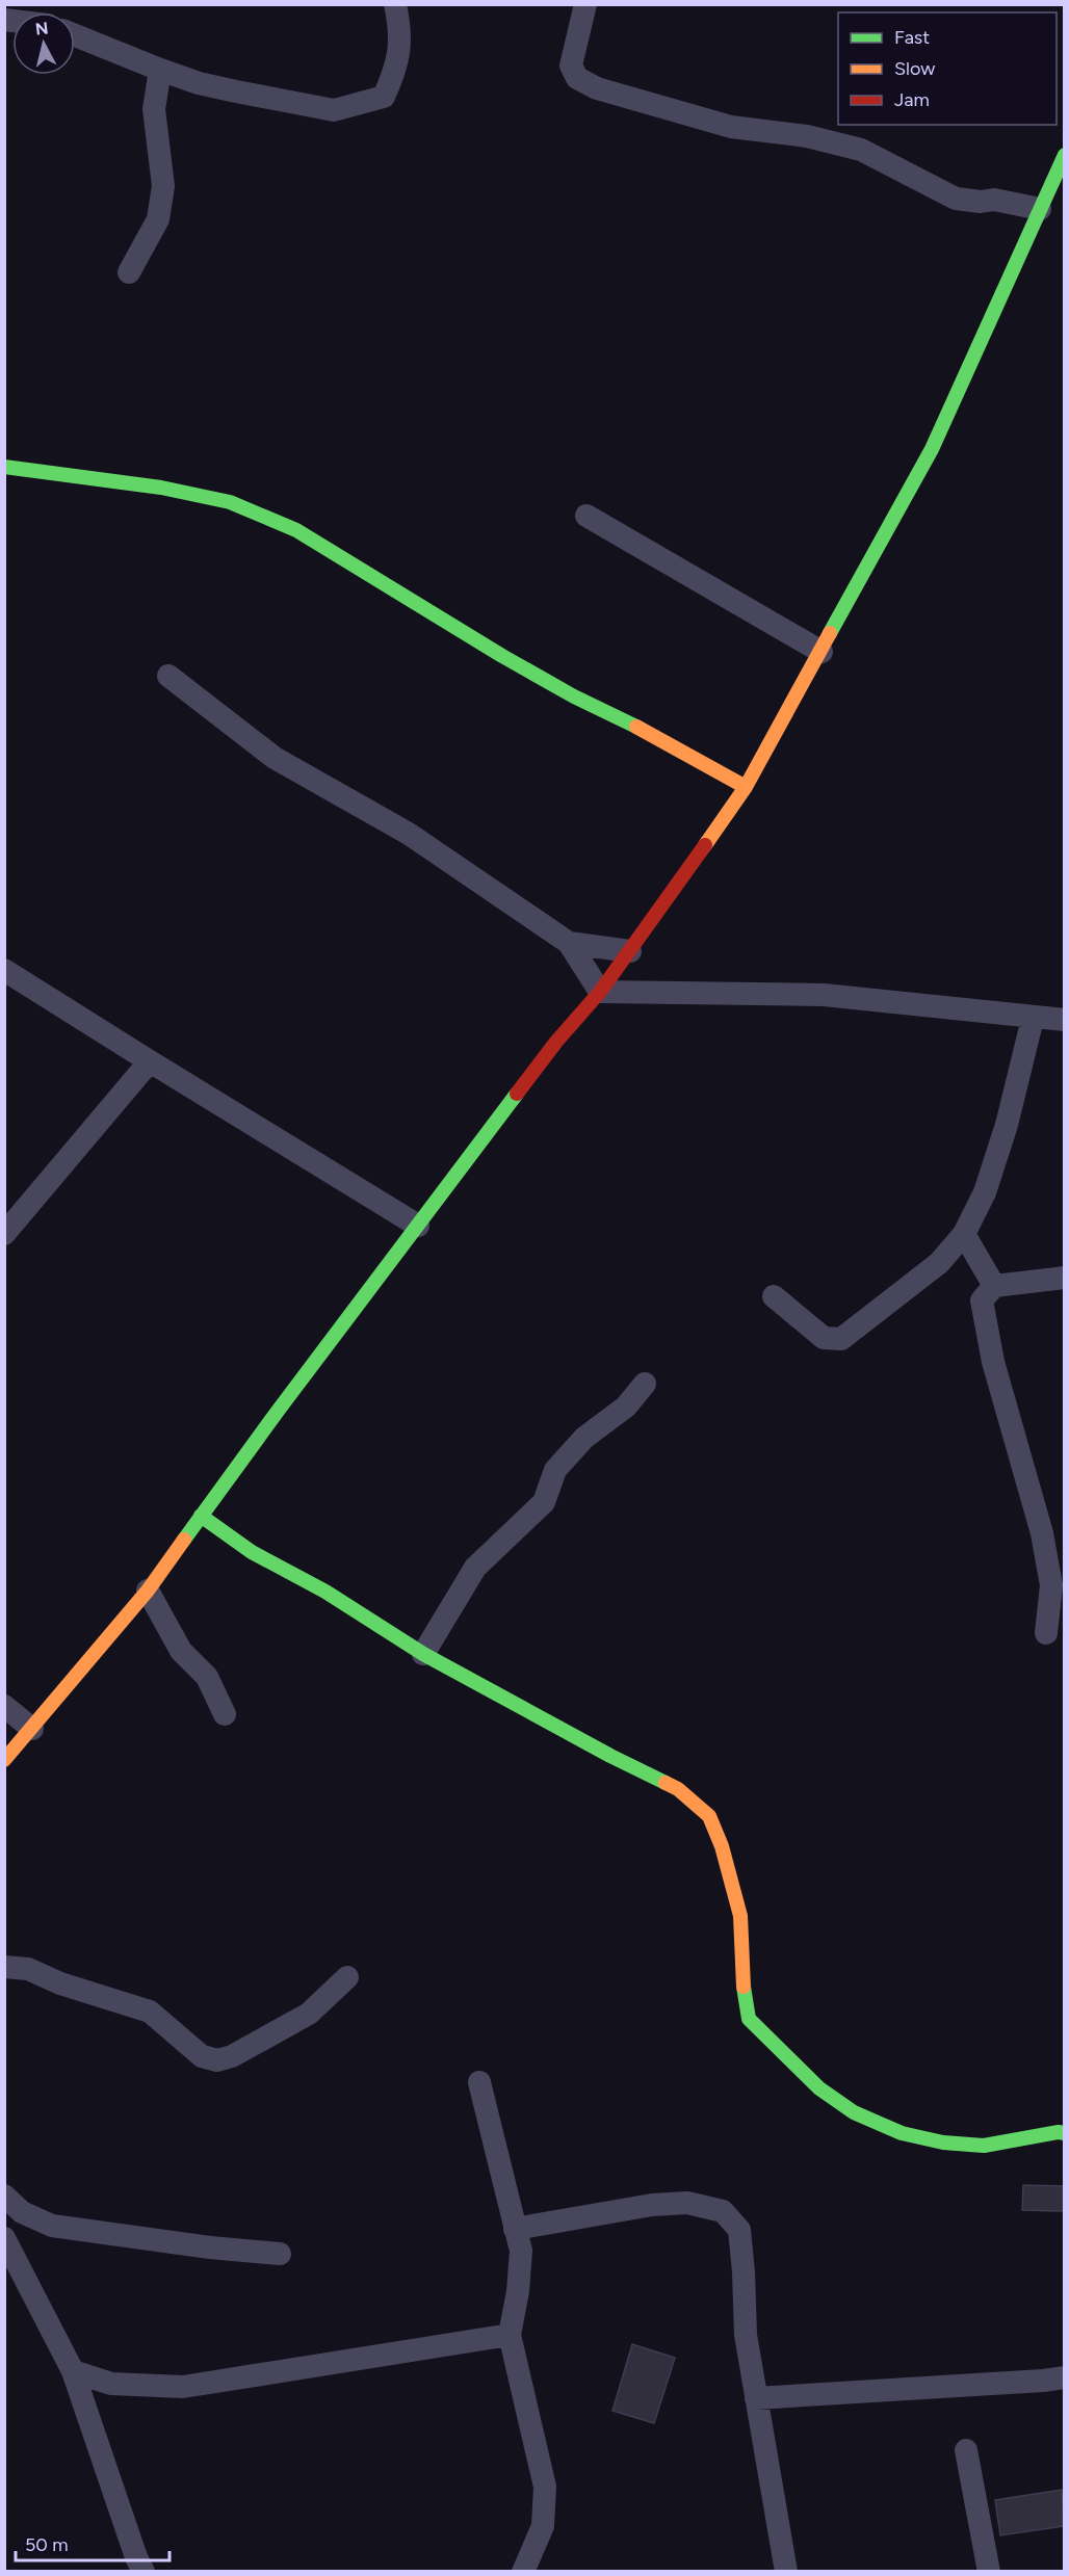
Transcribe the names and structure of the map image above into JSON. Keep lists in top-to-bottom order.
{
  "legend": ["Fast", "Slow", "Jam"],
  "scale_bar": "50 m",
  "north": "top"
}
